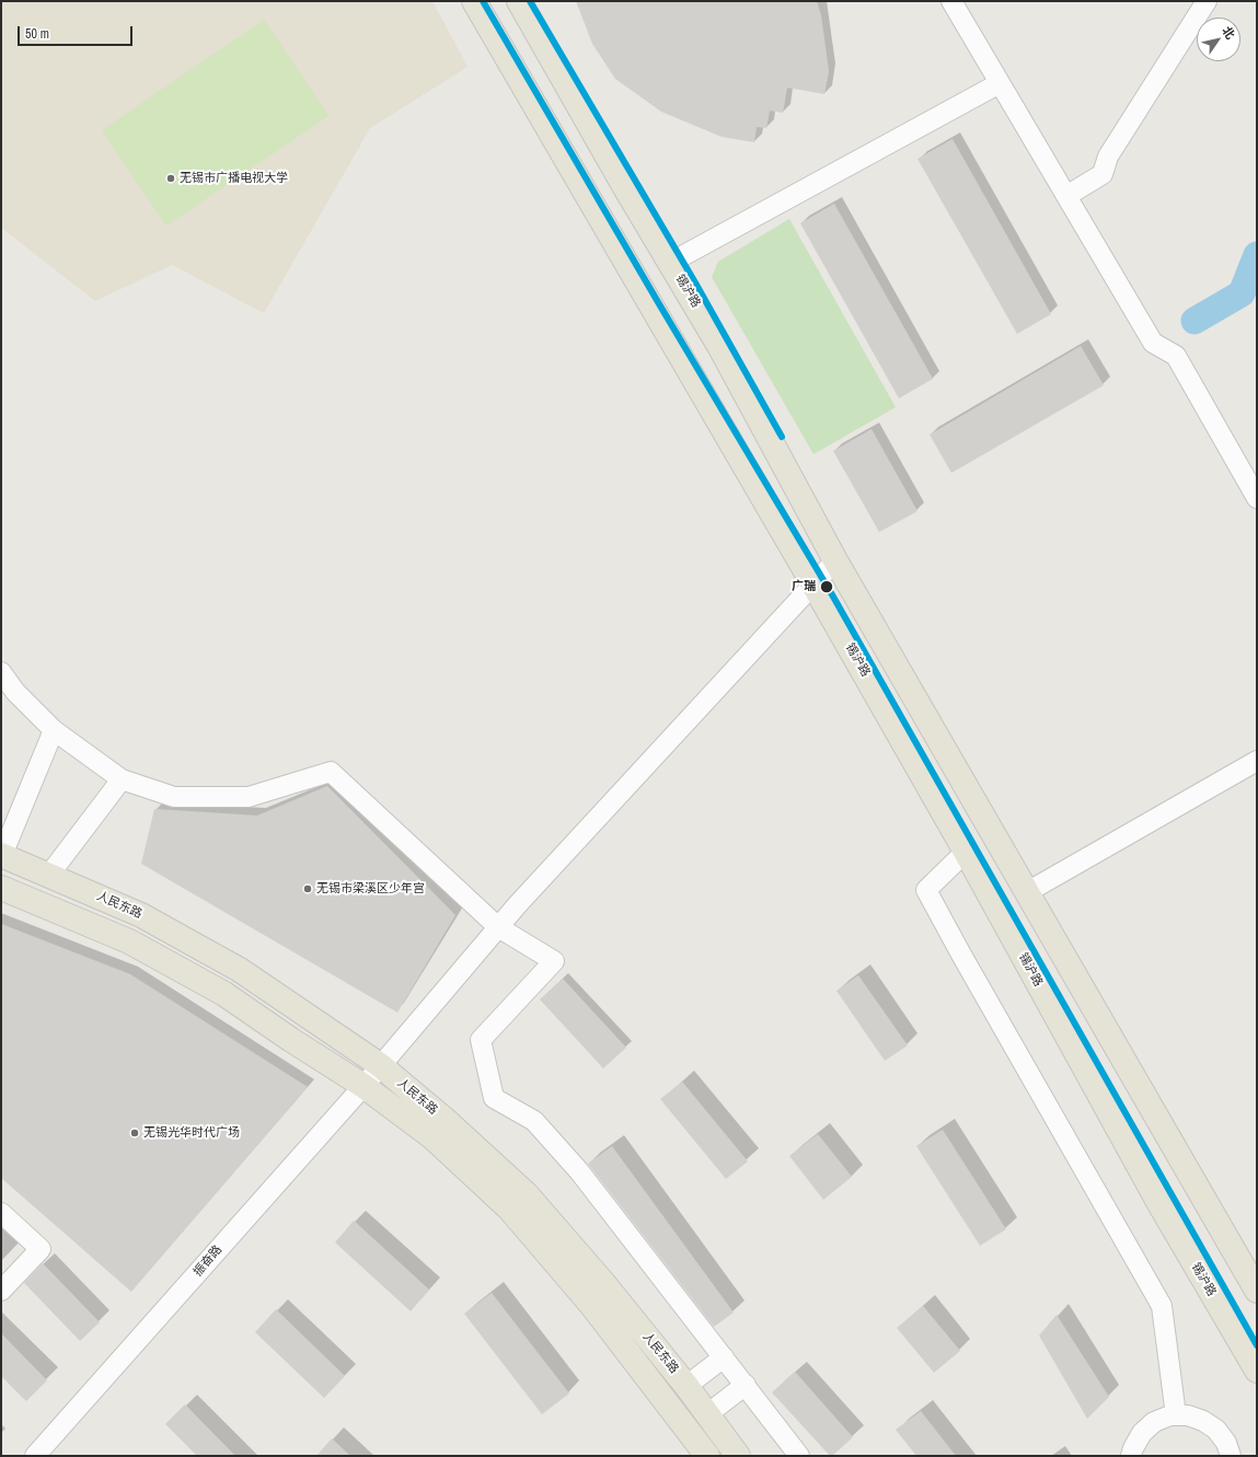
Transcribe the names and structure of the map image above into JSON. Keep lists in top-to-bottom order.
{
  "streets": {
    "main road": ["锡沪路", "人民东路"],
    "street": ["振奋路"]
  },
  "crossings": [
    ["锡沪路", "振奋路"],
    ["人民东路", "振奋路"]
  ],
  "places": [
    "无锡市广播电视大学",
    "广瑞",
    "无锡市梁溪区少年宫",
    "无锡光华时代广场"
  ],
  "scale_bar": "50 m",
  "north": "top right"
}
